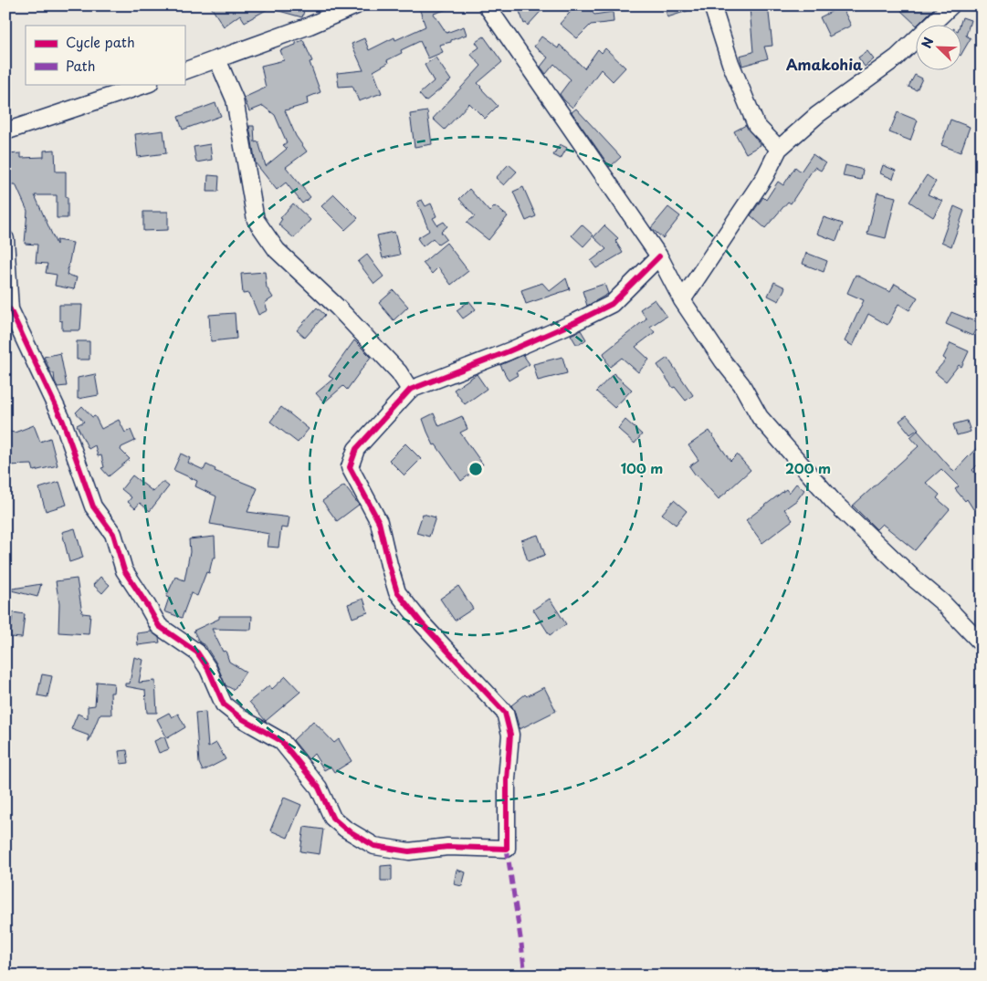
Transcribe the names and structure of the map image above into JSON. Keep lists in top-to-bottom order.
{
  "districts": ["Amakohia"],
  "legend": ["Cycle path", "Path"],
  "north": "top left",
  "rings": ["100 m", "200 m"]
}
